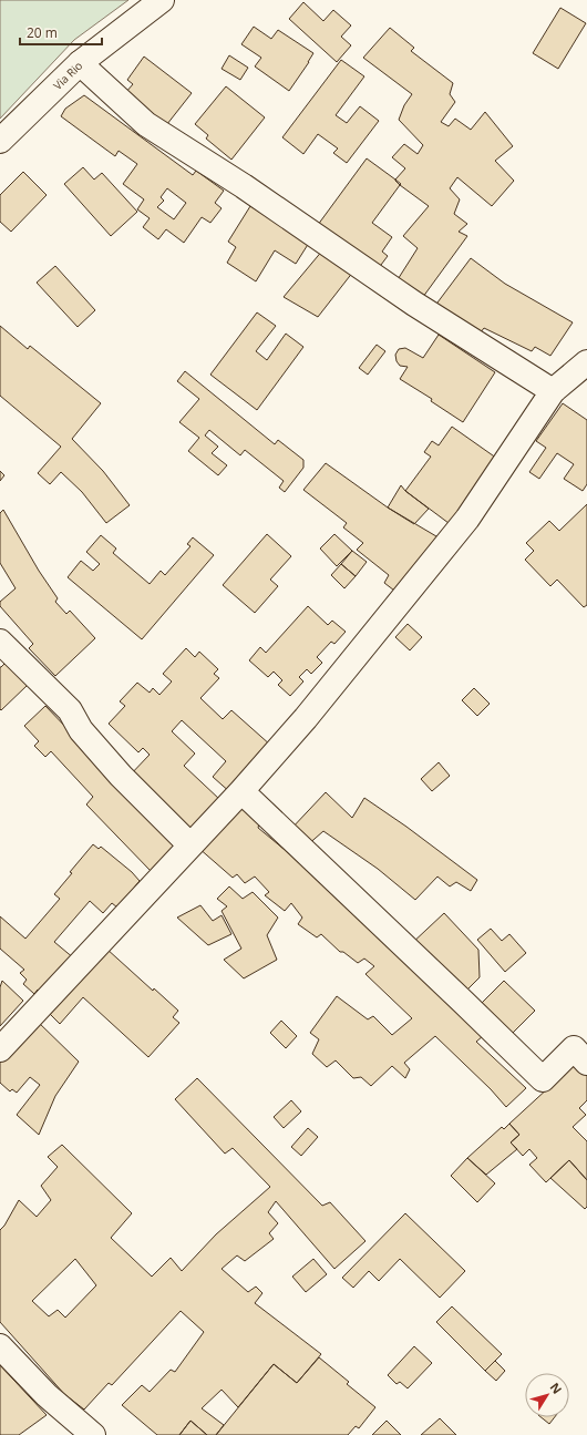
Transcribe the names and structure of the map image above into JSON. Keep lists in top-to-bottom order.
{
  "streets": {
    "street": ["Via Rio"]
  },
  "scale_bar": "20 m",
  "north": "top right"
}
